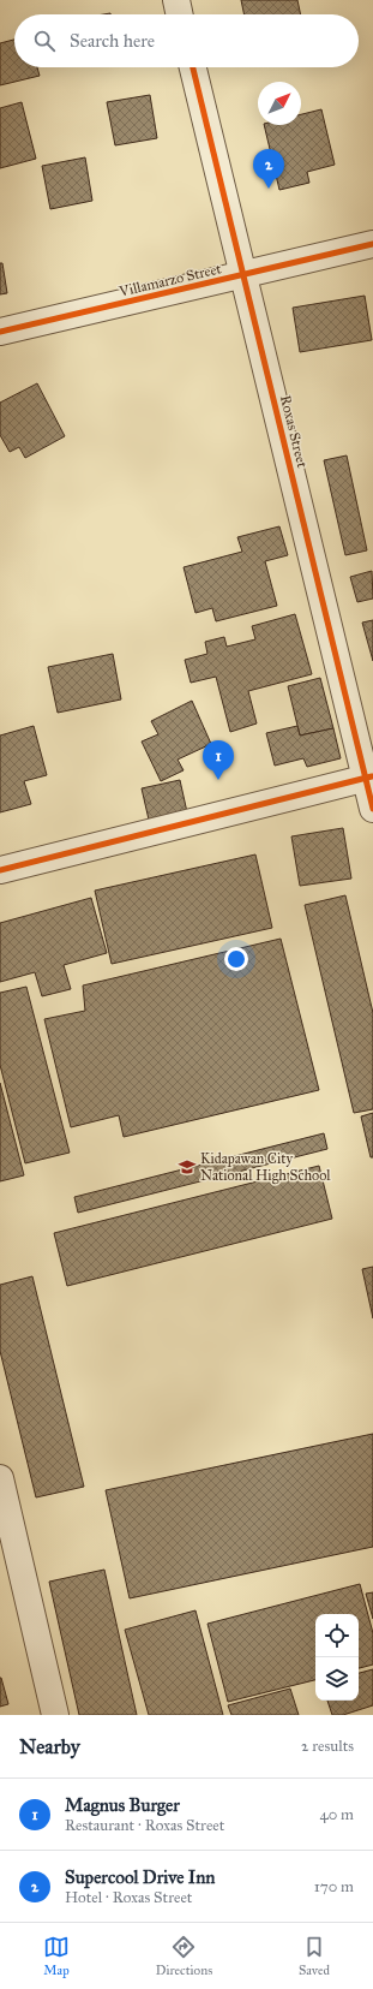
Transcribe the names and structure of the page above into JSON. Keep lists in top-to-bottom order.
{
  "streets": {
    "street": ["Villamarzo Street", "Roxas Street"]
  },
  "crossings": [
    ["Villamarzo Street", "Roxas Street"]
  ],
  "places": {
    "school or university": ["Kidapawan City National High School"]
  },
  "north": "top right",
  "page": {
    "search": "Search here",
    "pins": ["2", "1"],
    "heading": ["Nearby", "2 results"],
    "list": [
      {
        "mark": "1",
        "name": "Magnus Burger",
        "note": "Restaurant · Roxas Street",
        "value": "40 m"
      },
      {
        "mark": "2",
        "name": "Supercool Drive Inn",
        "note": "Hotel · Roxas Street",
        "value": "170 m"
      }
    ],
    "nav": ["Map", "Directions", "Saved"]
  }
}
